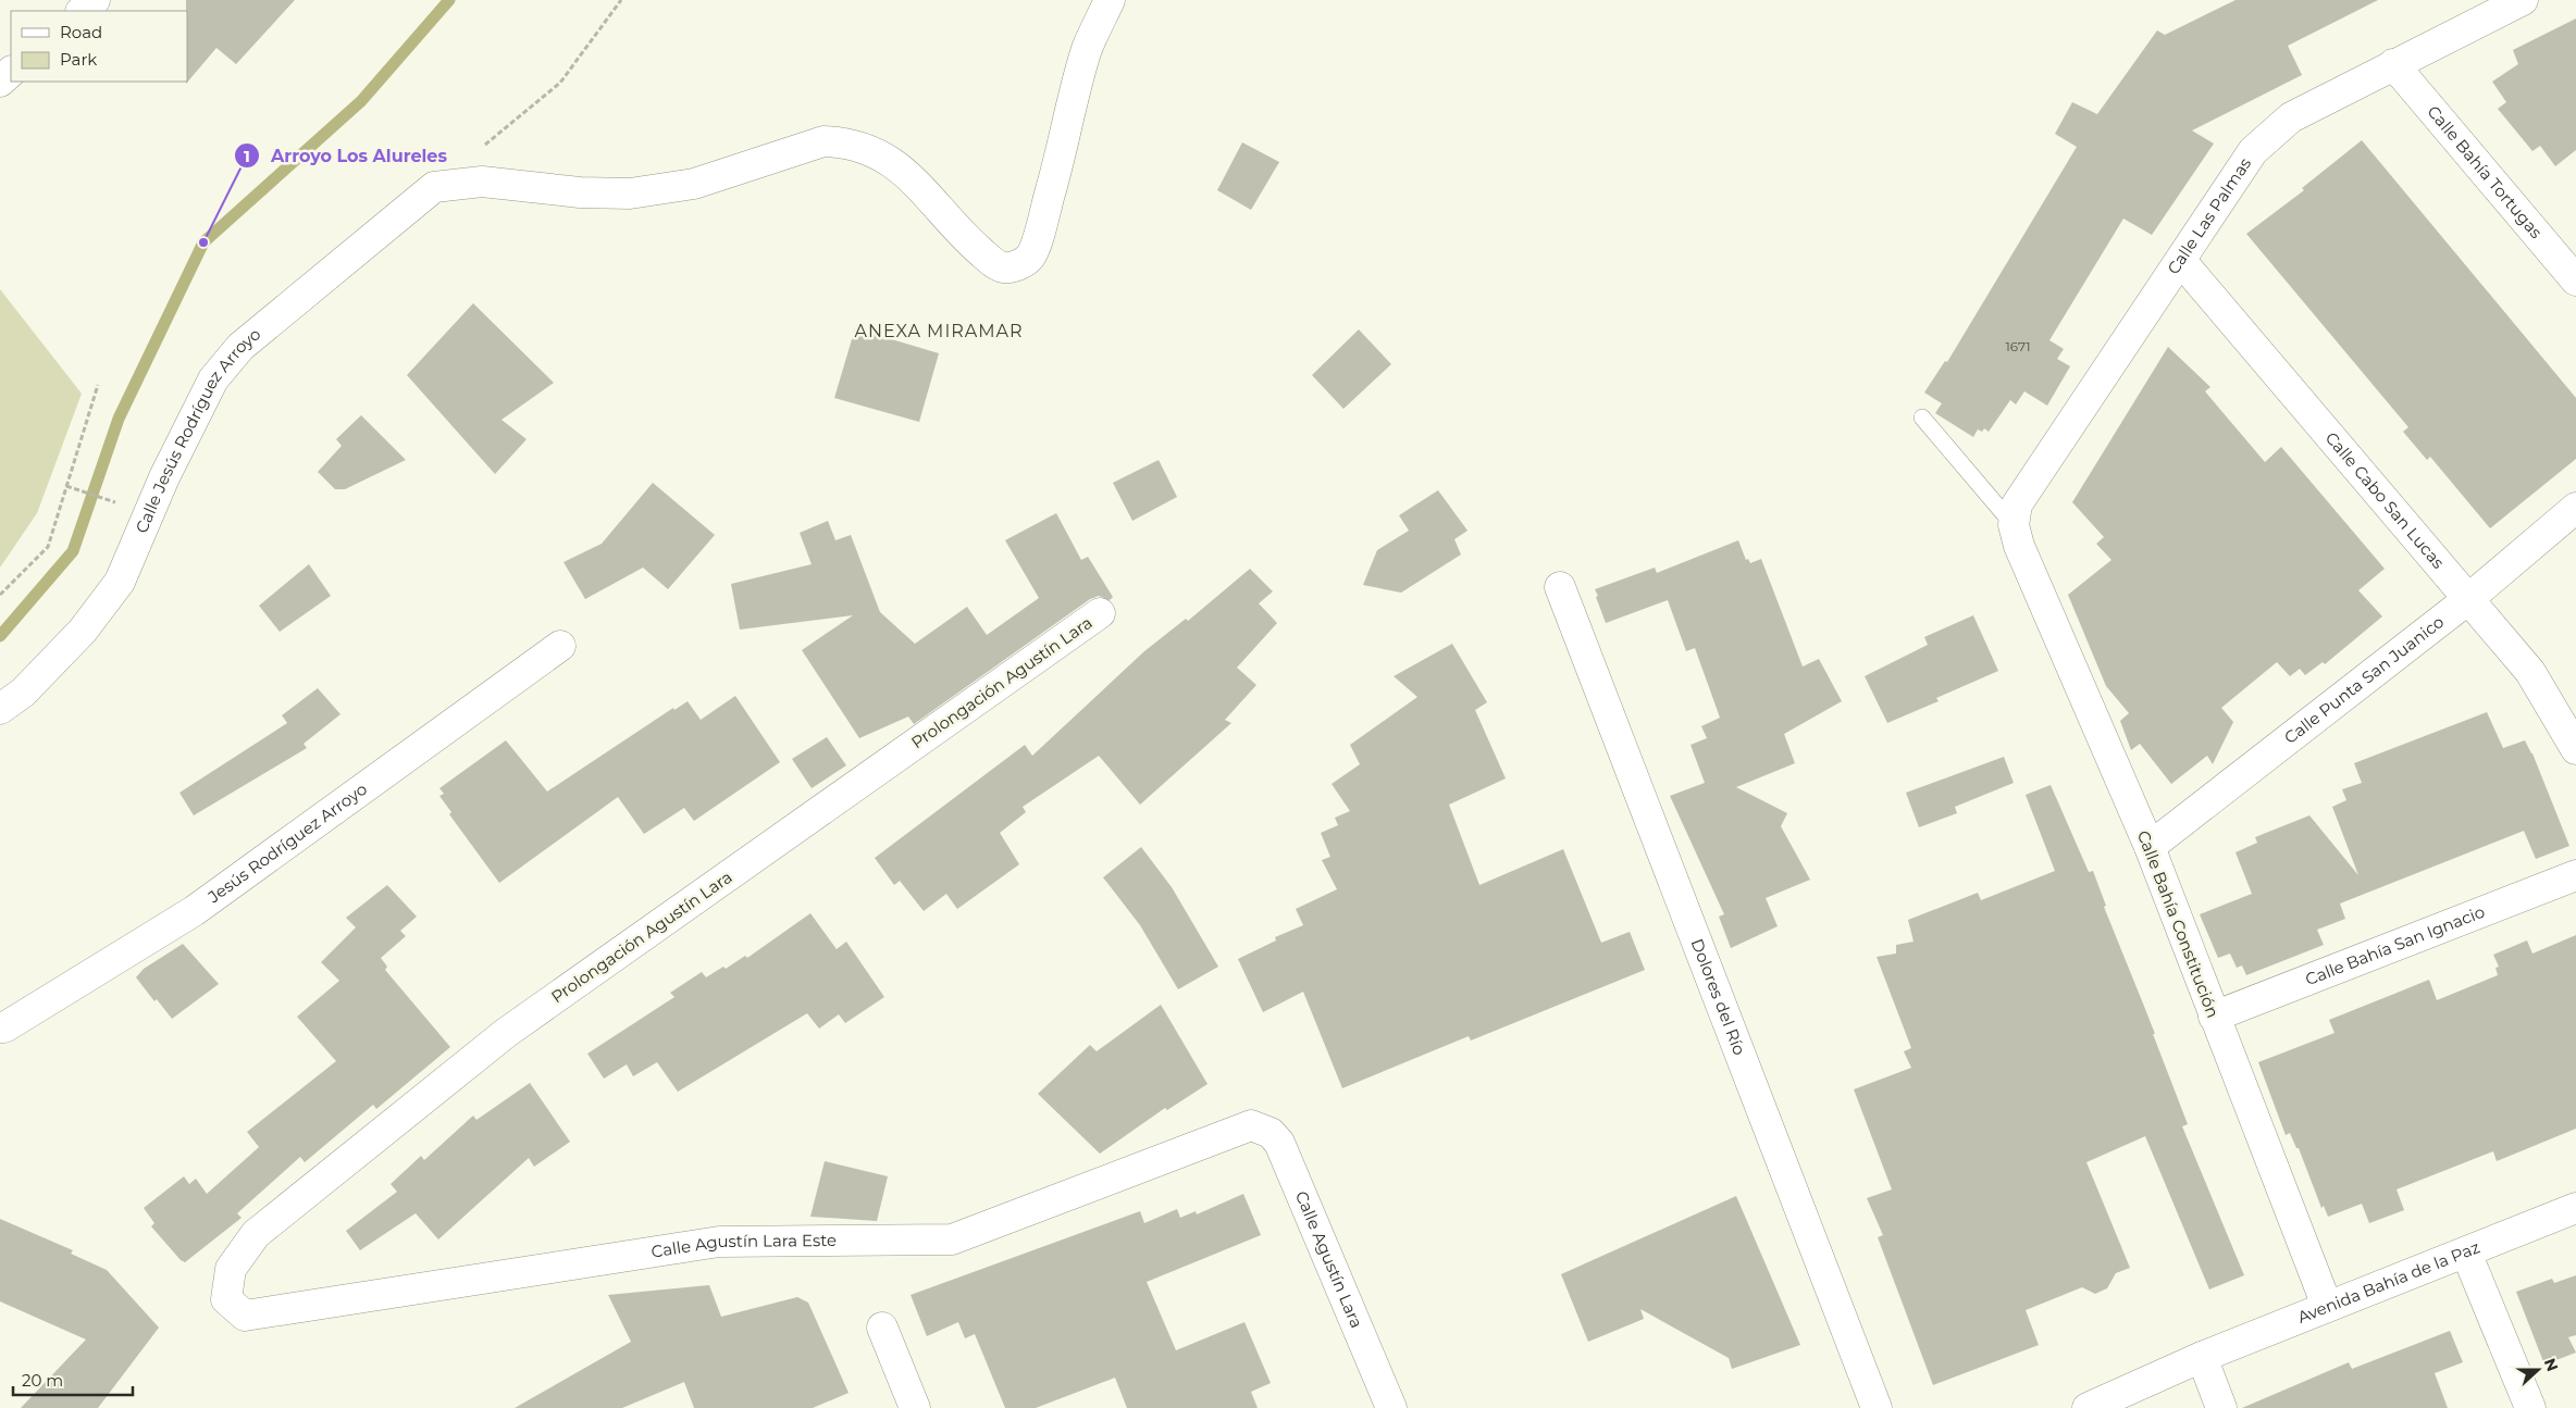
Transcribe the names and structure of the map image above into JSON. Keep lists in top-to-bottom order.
{
  "streets": {
    "street": [
      "Calle Bahía Tortugas",
      "Calle Las Palmas",
      "Calle Jesús Rodríguez Arroyo",
      "Calle Cabo San Lucas",
      "Calle Punta San Juanico",
      "Prolongación Agustín Lara",
      "Jesús Rodríguez Arroyo",
      "Calle Bahía Constitución",
      "Calle Bahía San Ignacio",
      "Dolores del Río",
      "Calle Agustín Lara Este",
      "Calle Agustín Lara",
      "Avenida Bahía de la Paz"
    ]
  },
  "crossings": [
    ["Calle Bahía Tortugas", "Calle Las Palmas"],
    ["Calle Las Palmas", "Calle Cabo San Lucas"],
    ["Calle Las Palmas", "Calle Bahía Constitución"],
    ["Calle Cabo San Lucas", "Calle Punta San Juanico"],
    ["Calle Punta San Juanico", "Calle Bahía Constitución"],
    ["Prolongación Agustín Lara", "Calle Agustín Lara Este"],
    ["Calle Bahía Constitución", "Calle Bahía San Ignacio"],
    ["Calle Bahía Constitución", "Avenida Bahía de la Paz"],
    ["Calle Agustín Lara Este", "Calle Agustín Lara"]
  ],
  "districts": ["ANEXA MIRAMAR"],
  "places": ["Arroyo Los Alureles"],
  "house_numbers": ["1671"],
  "legend": ["Road", "Park"],
  "scale_bar": "20 m",
  "north": "right"
}
